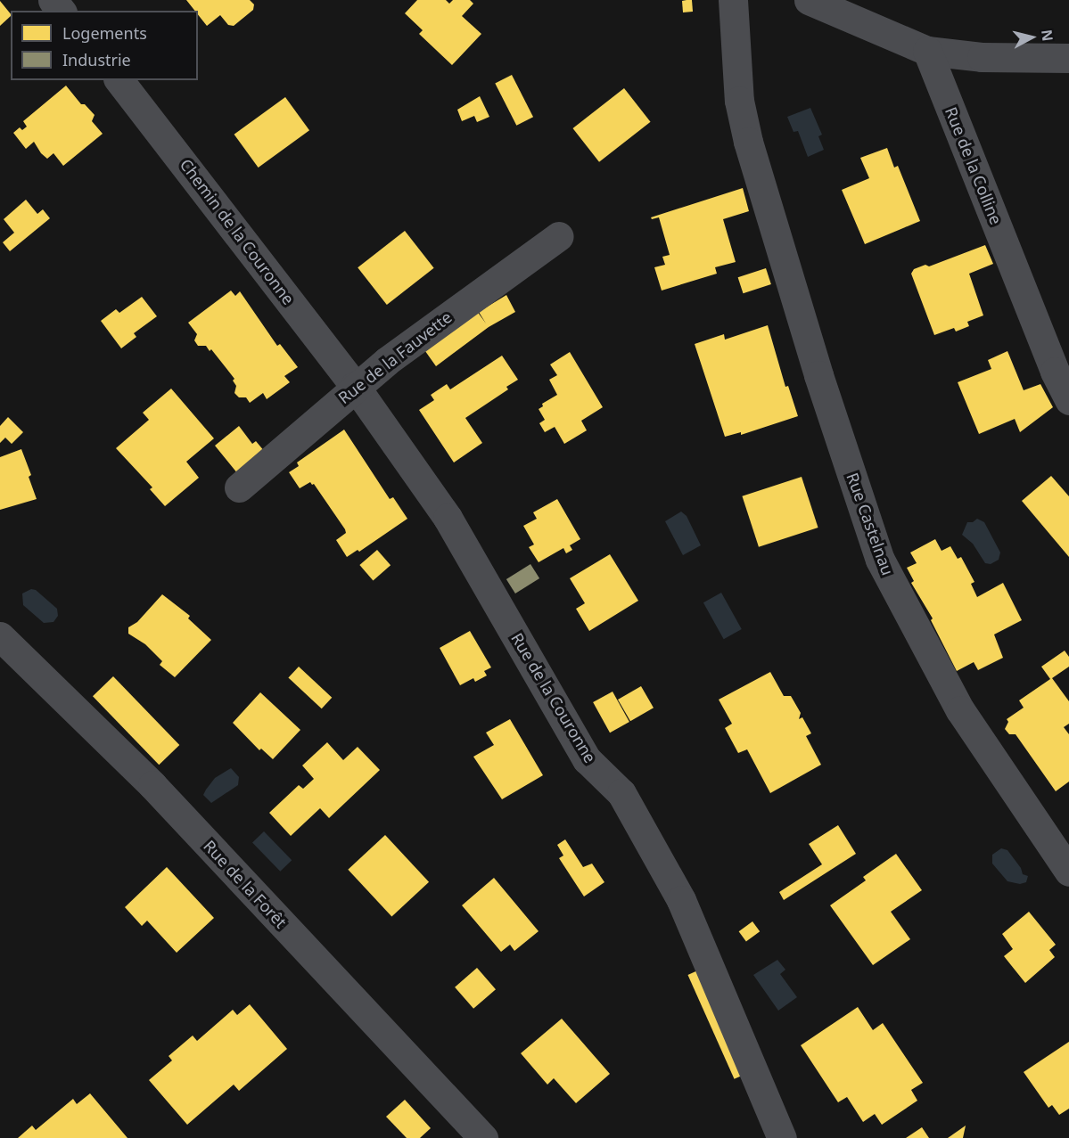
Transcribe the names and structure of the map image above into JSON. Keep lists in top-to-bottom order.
{
  "streets": {
    "street": [
      "Rue de la Colline",
      "Chemin de la Couronne",
      "Rue de la Fauvette",
      "Rue Castelnau",
      "Rue de la Couronne",
      "Rue de la Forêt"
    ]
  },
  "crossings": [
    ["Chemin de la Couronne", "Rue de la Fauvette"],
    ["Chemin de la Couronne", "Rue de la Couronne"],
    ["Rue de la Fauvette", "Rue de la Couronne"]
  ],
  "legend": ["Logements", "Industrie"],
  "north": "right"
}
